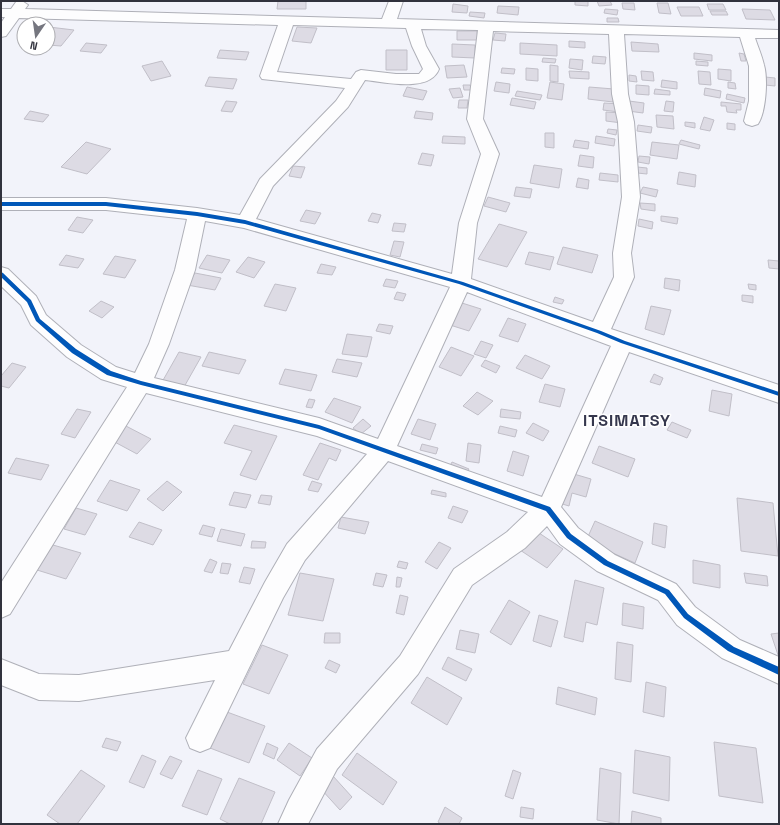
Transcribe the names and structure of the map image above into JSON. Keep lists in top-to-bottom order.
{
  "districts": ["ITSIMATSY"],
  "north": "bottom"
}
